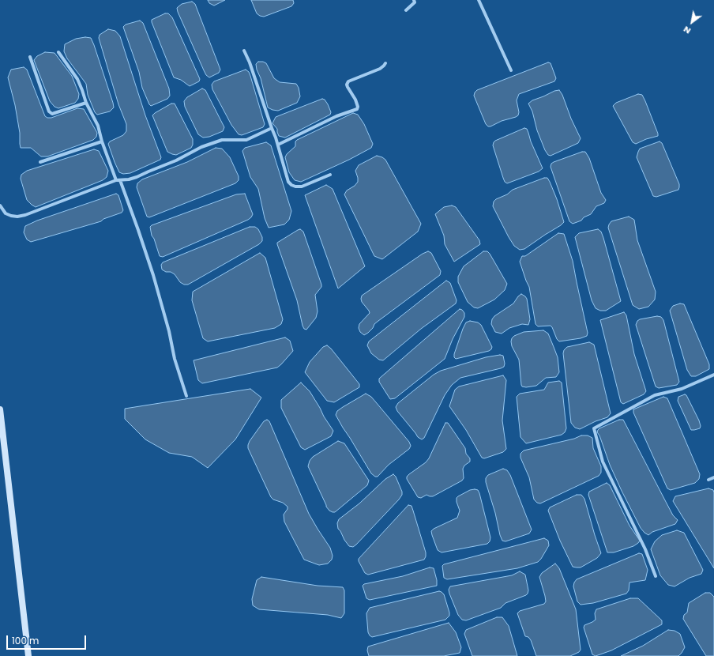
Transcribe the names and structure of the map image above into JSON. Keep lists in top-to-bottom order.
{
  "scale_bar": "100 m",
  "north": "bottom left"
}
